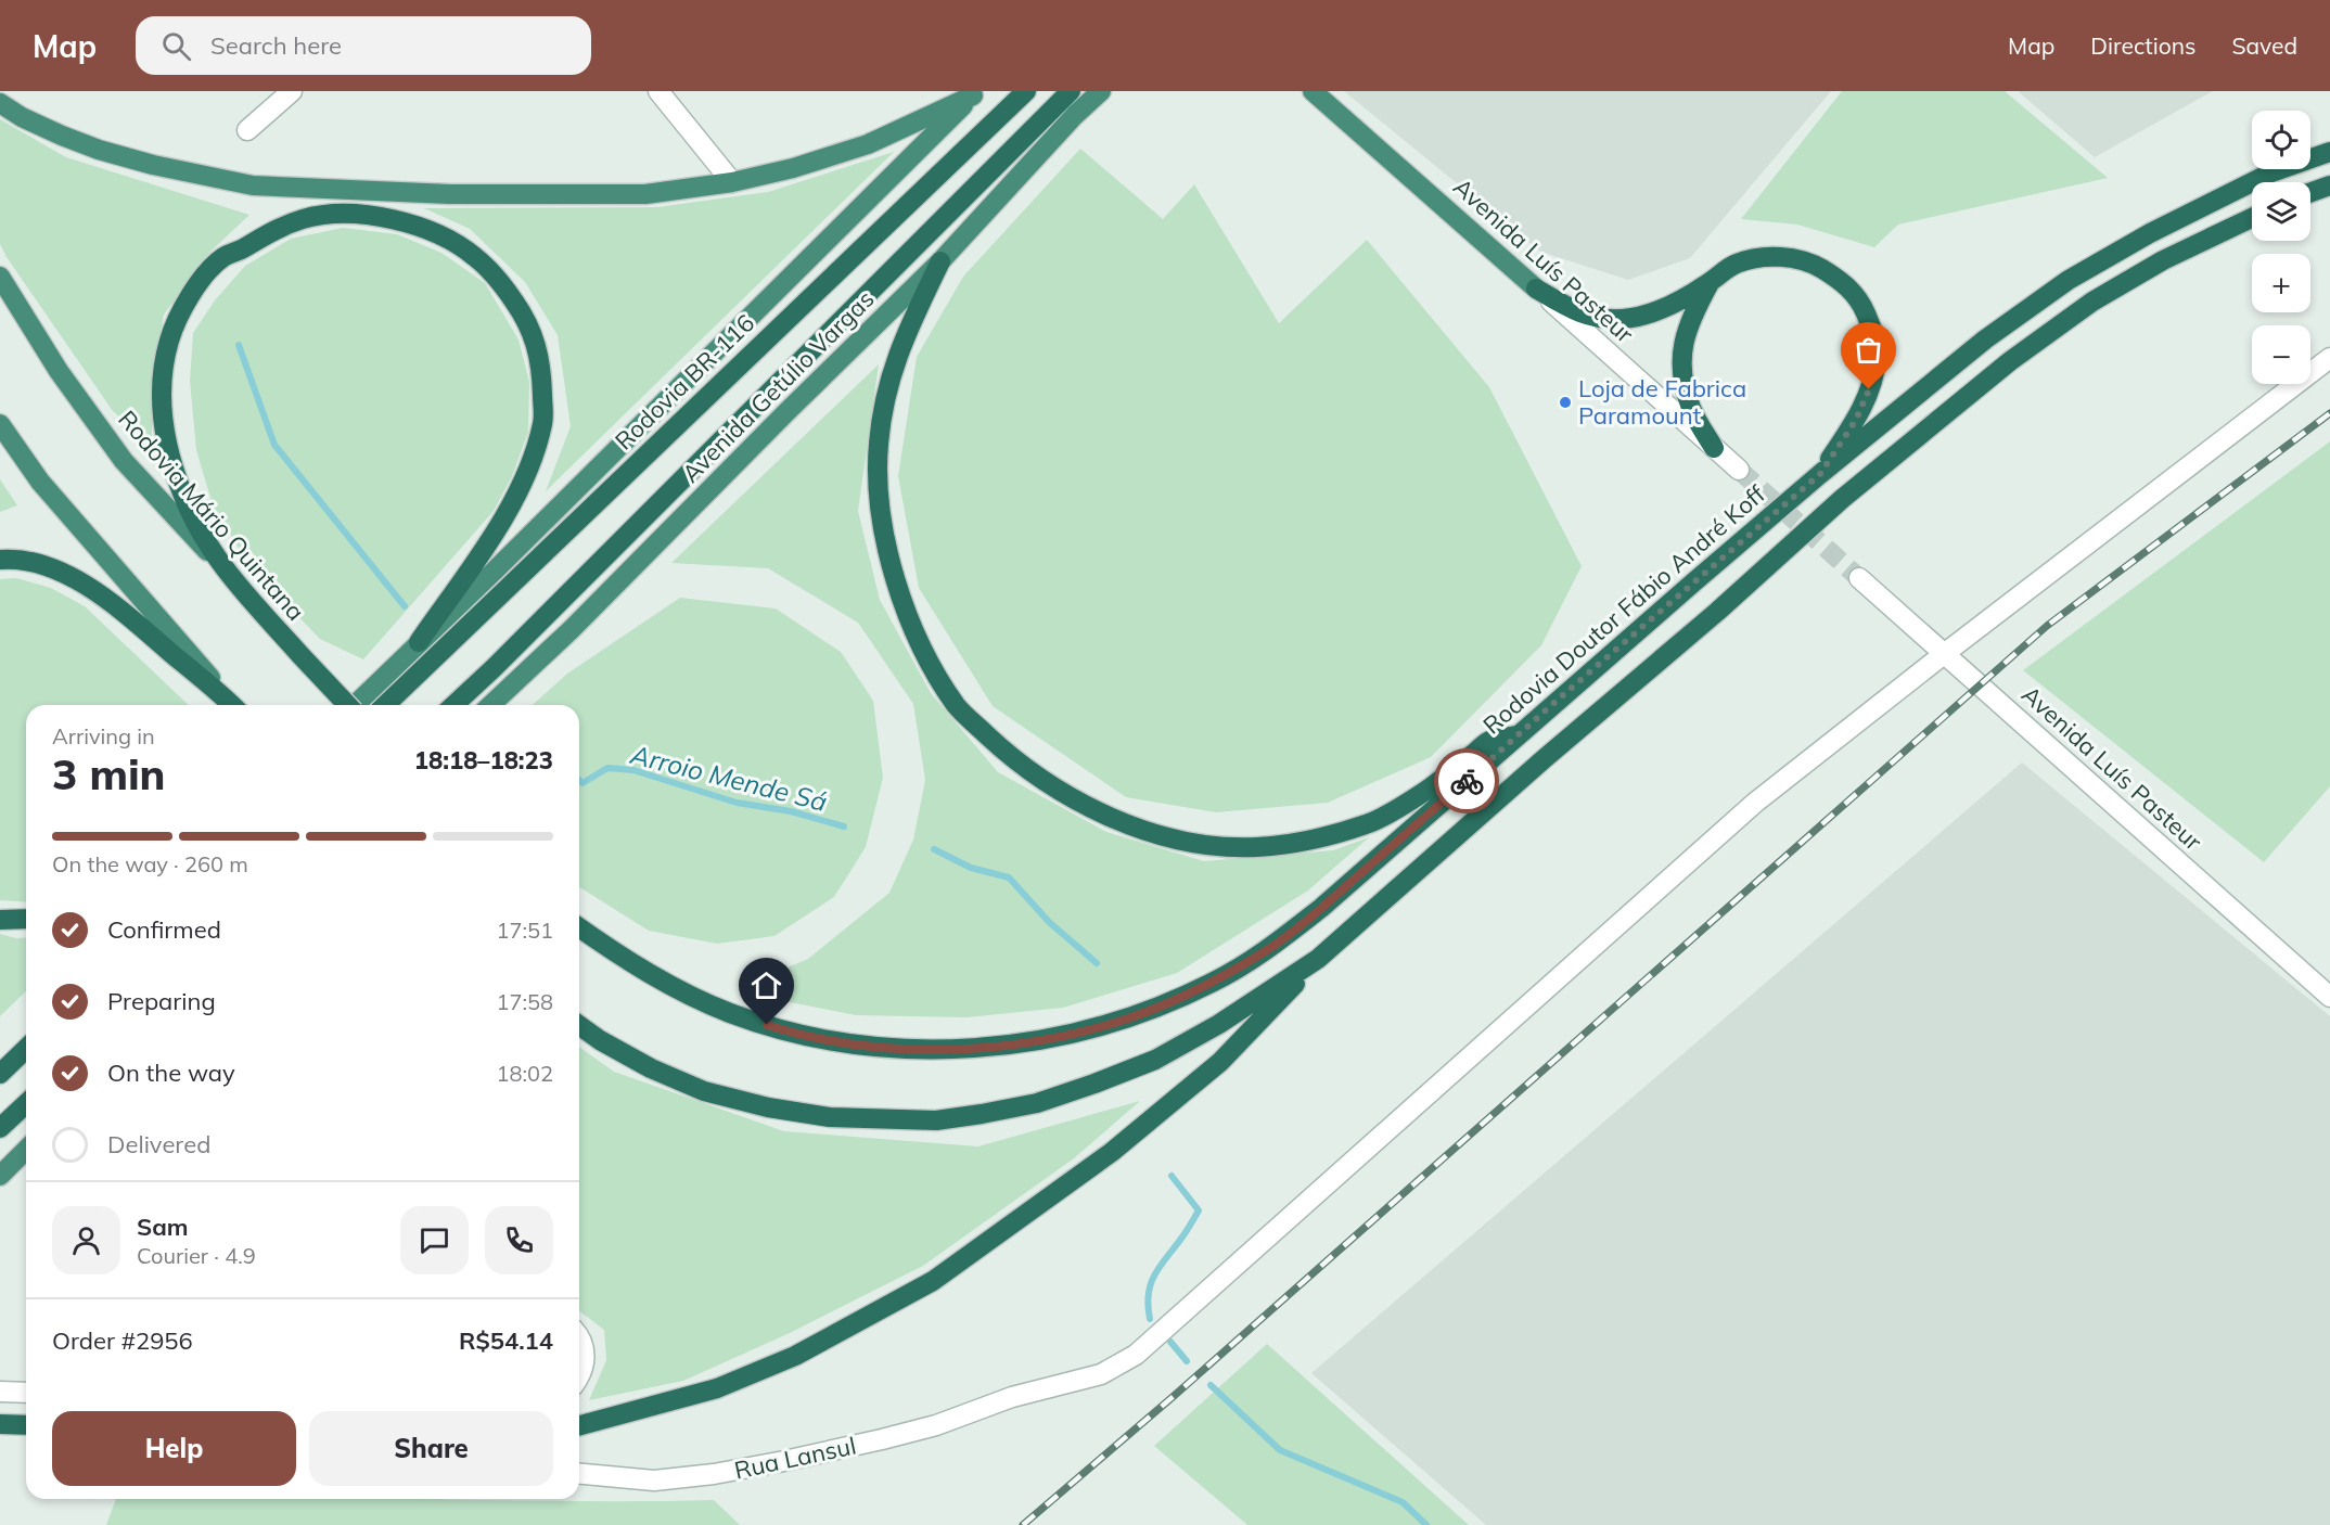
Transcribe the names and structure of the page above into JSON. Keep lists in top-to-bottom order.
{
  "streets": {
    "highway": [
      "Avenida Luís Pasteur",
      "Rodovia BR-116",
      "Avenida Getúlio Vargas",
      "Rodovia Mário Quintana",
      "Rodovia Doutor Fábio André Koff"
    ],
    "street": ["Rua Lansul"]
  },
  "crossings": [
    ["Avenida Luís Pasteur", "Rua Lansul"]
  ],
  "water": ["Arroio Mende Sá"],
  "places": ["Loja de Fabrica Paramount"],
  "page": {
    "header": "Map",
    "search": "Search here",
    "nav": ["Map", "Directions", "Saved"],
    "map_buttons": ["+", "−"],
    "heading": ["3 min", "Arriving in", "18:18–18:23"],
    "panel": [
      "Sam",
      "Courier · 4.9",
      "Order #2956",
      "R$54.14"
    ],
    "bar": "On the way · 260 m",
    "list": [
      ["Confirmed", "17:51"],
      ["Preparing", "17:58"],
      ["On the way", "18:02"],
      "Delivered"
    ],
    "buttons": ["Help", "Share"]
  }
}
